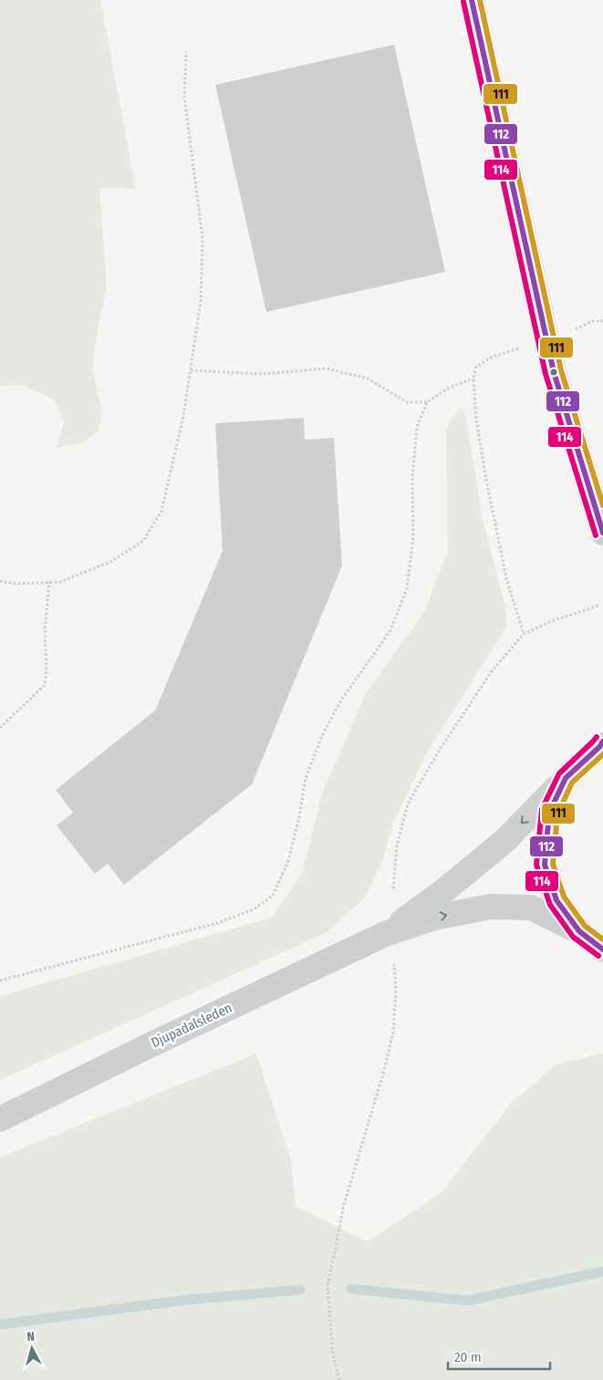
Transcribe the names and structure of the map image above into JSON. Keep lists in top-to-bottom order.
{
  "streets": {
    "street": ["Djupadalsleden"]
  },
  "lines": ["transit line 112", "transit line 111", "transit line 114"],
  "scale_bar": "20 m",
  "north": "top"
}
